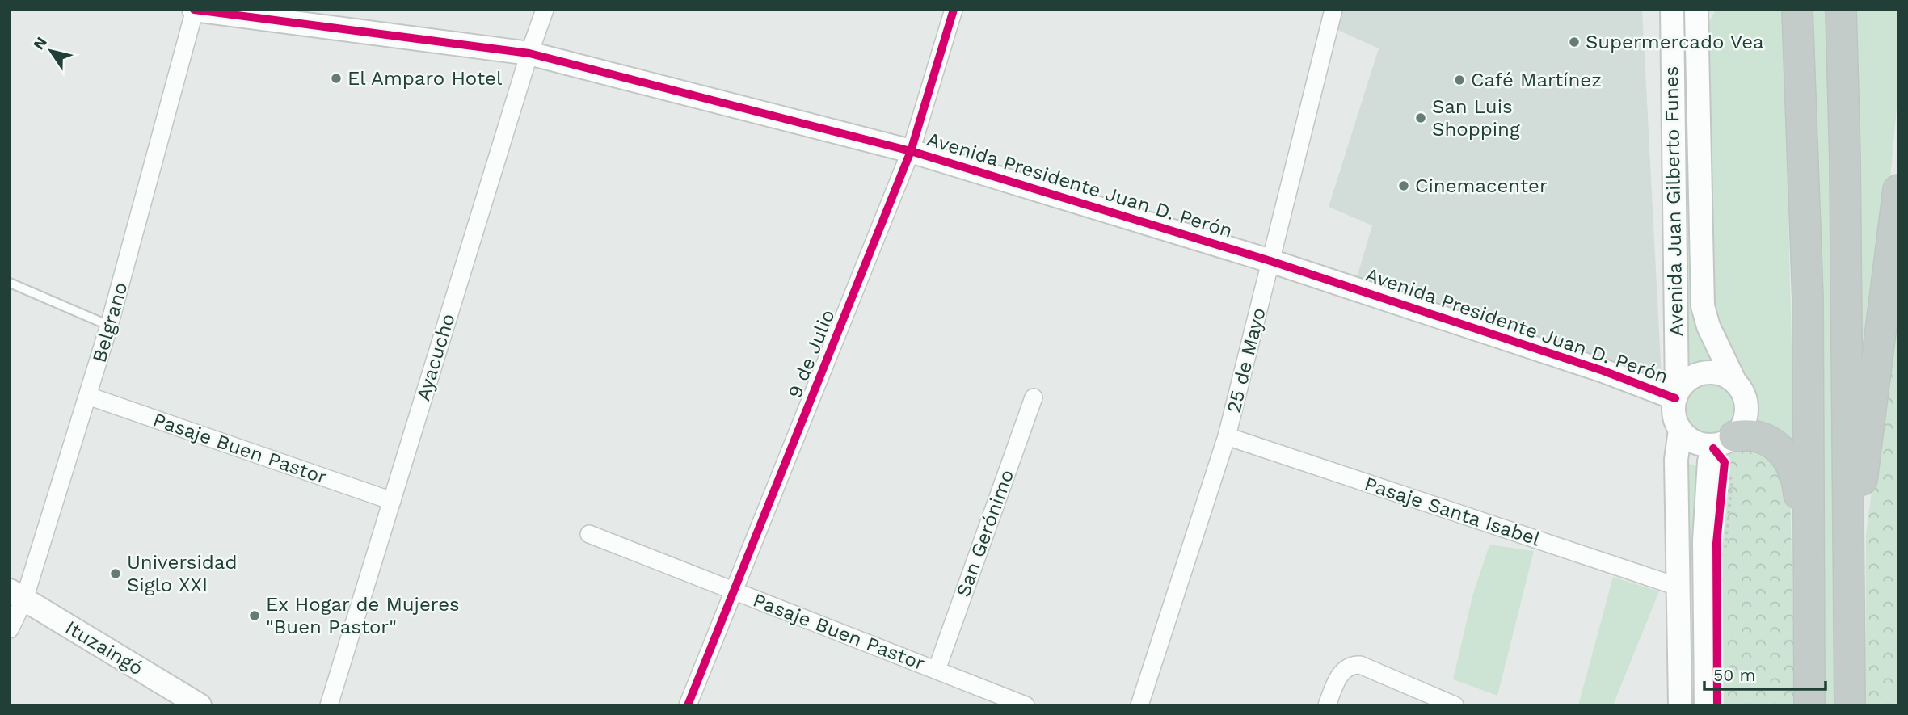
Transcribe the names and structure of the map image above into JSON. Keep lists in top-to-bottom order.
{
  "streets": {
    "street": [
      "Avenida Presidente Juan D. Perón",
      "Avenida Juan Gilberto Funes",
      "Belgrano",
      "9 de Julio",
      "Ayacucho",
      "25 de Mayo",
      "Pasaje Buen Pastor",
      "Pasaje Santa Isabel",
      "San Gerónimo",
      "Ituzaingó"
    ]
  },
  "crossings": [
    ["Avenida Presidente Juan D. Perón", "Avenida Juan Gilberto Funes"],
    ["Avenida Presidente Juan D. Perón", "Belgrano"],
    ["Avenida Presidente Juan D. Perón", "9 de Julio"],
    ["Avenida Presidente Juan D. Perón", "Ayacucho"],
    ["Avenida Presidente Juan D. Perón", "25 de Mayo"],
    ["Belgrano", "Pasaje Buen Pastor"],
    ["Belgrano", "Ituzaingó"],
    ["9 de Julio", "Pasaje Buen Pastor"],
    ["Ayacucho", "Pasaje Buen Pastor"],
    ["25 de Mayo", "Pasaje Santa Isabel"],
    ["Pasaje Buen Pastor", "San Gerónimo"]
  ],
  "places": [
    "Supermercado Vea",
    "El Amparo Hotel",
    "Café Martínez",
    "San Luis Shopping",
    "Cinemacenter",
    "Universidad Siglo XXI",
    "Ex Hogar de Mujeres \"Buen Pastor\""
  ],
  "scale_bar": "50 m",
  "north": "top left"
}
